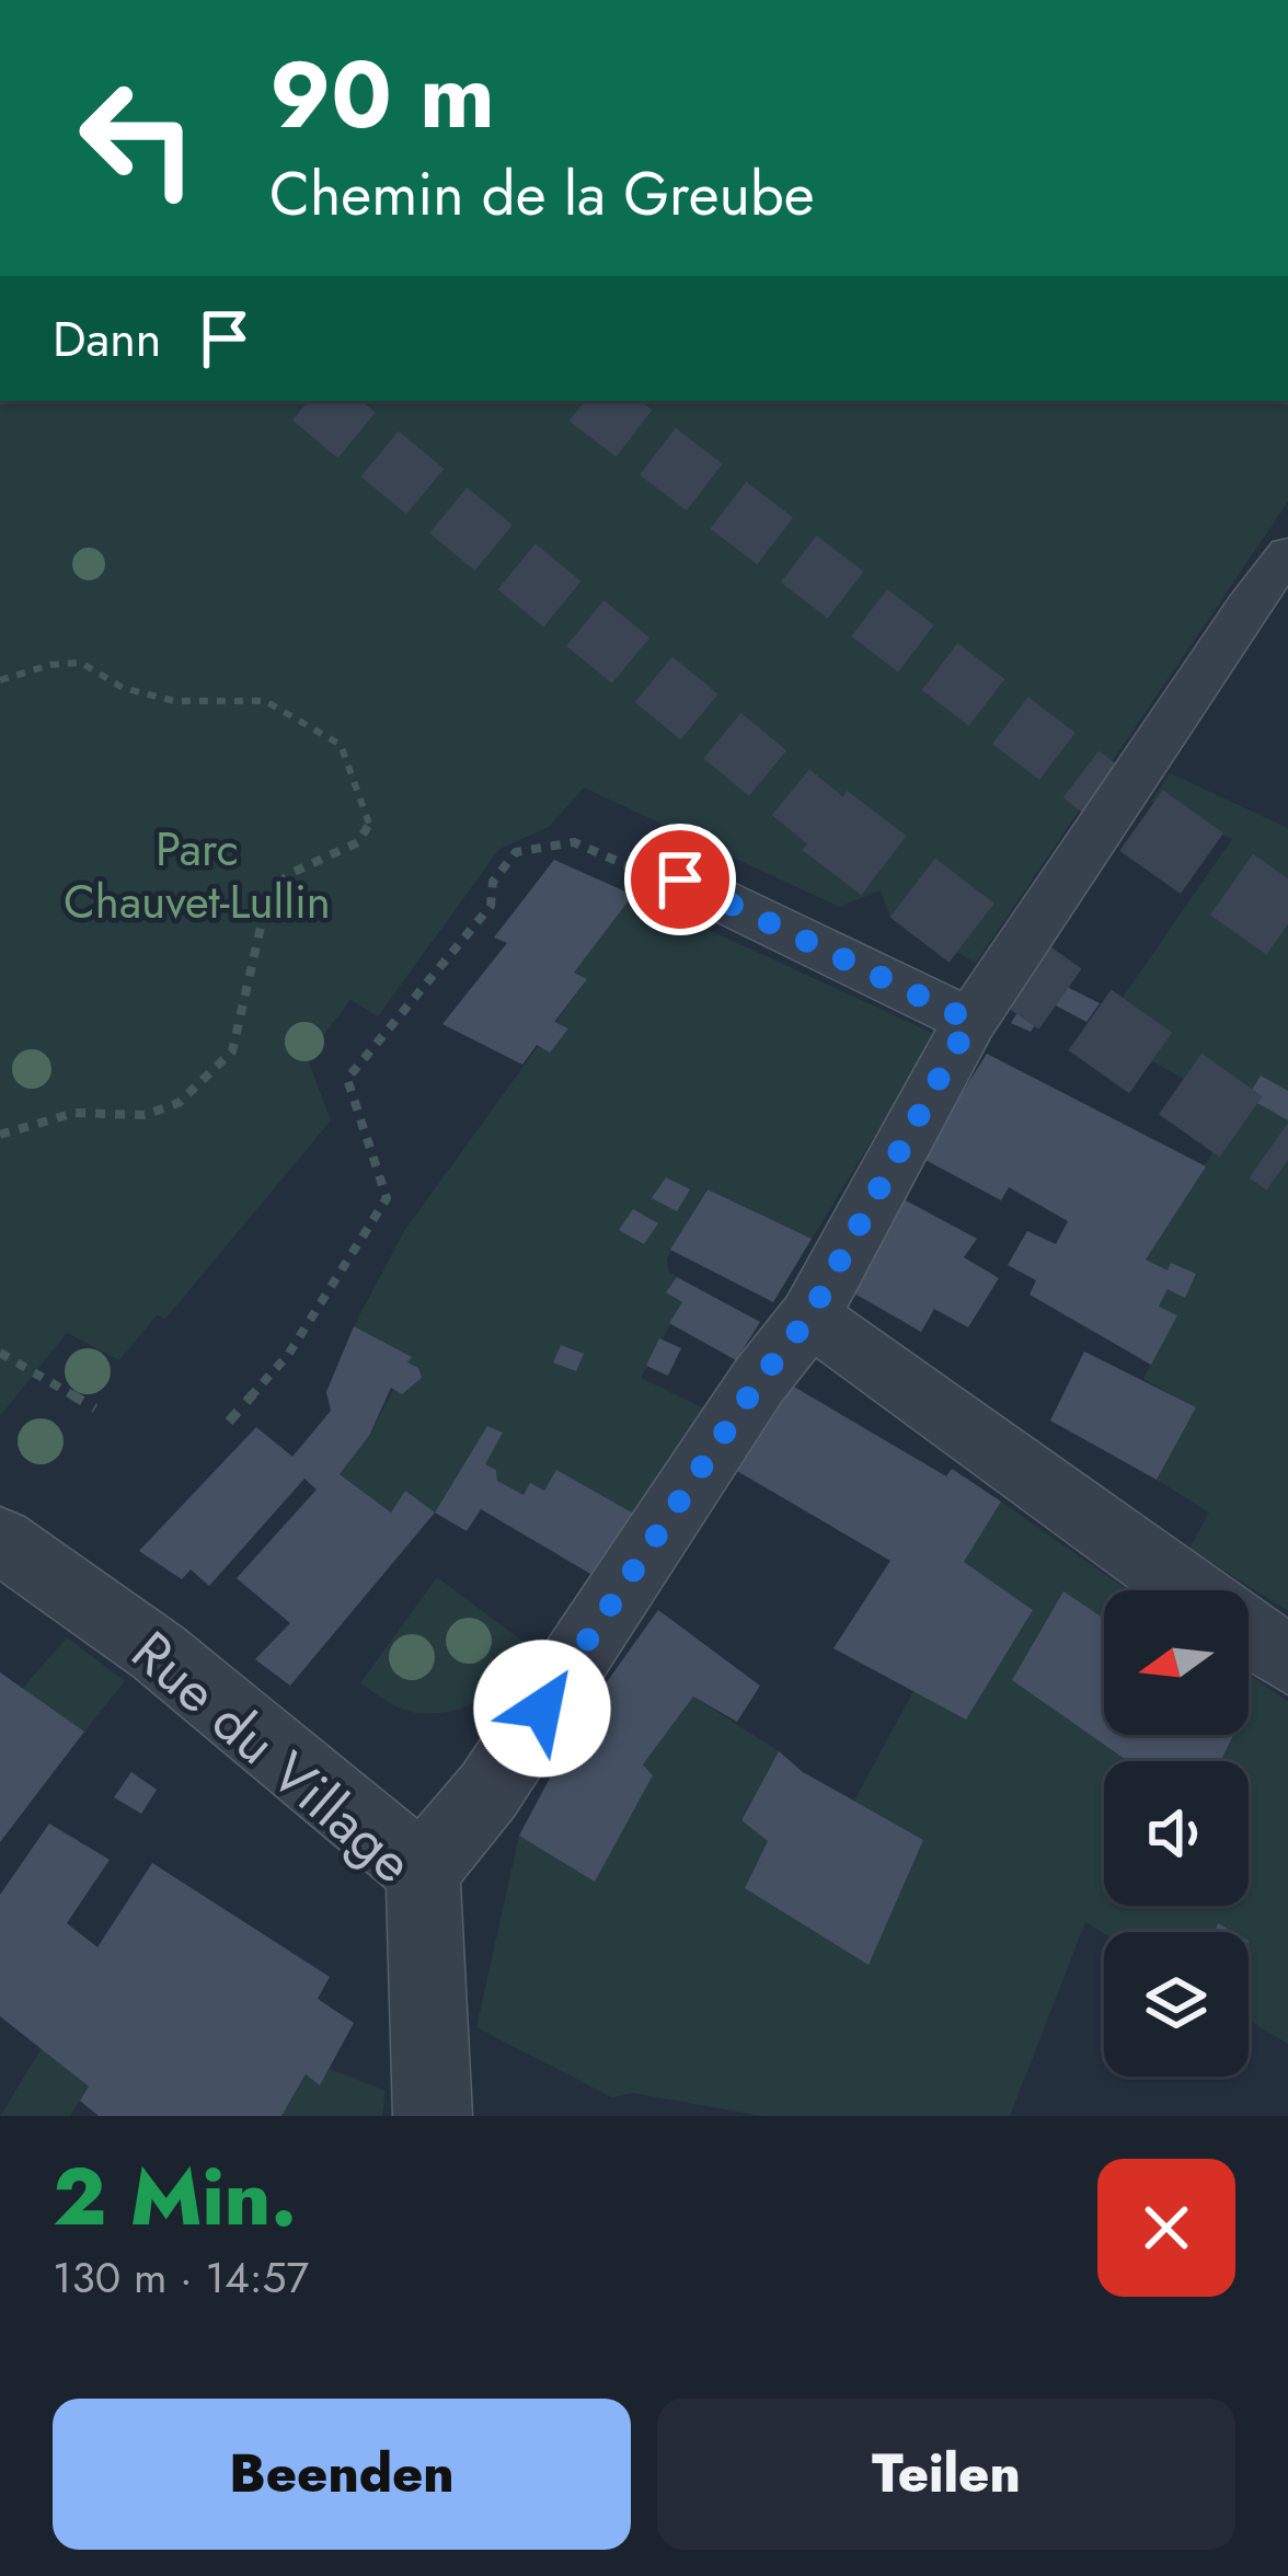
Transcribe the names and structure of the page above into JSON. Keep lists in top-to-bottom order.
{
  "streets": {
    "street": ["Rue du Village"]
  },
  "parks": ["Parc Chauvet-Lullin"],
  "north": "left",
  "page": {
    "turn": ["90 m", "Chemin de la Greube"],
    "then": "Dann",
    "heading": ["2 Min.", "130 m · 14:57"],
    "buttons": ["Beenden", "Teilen"]
  }
}
